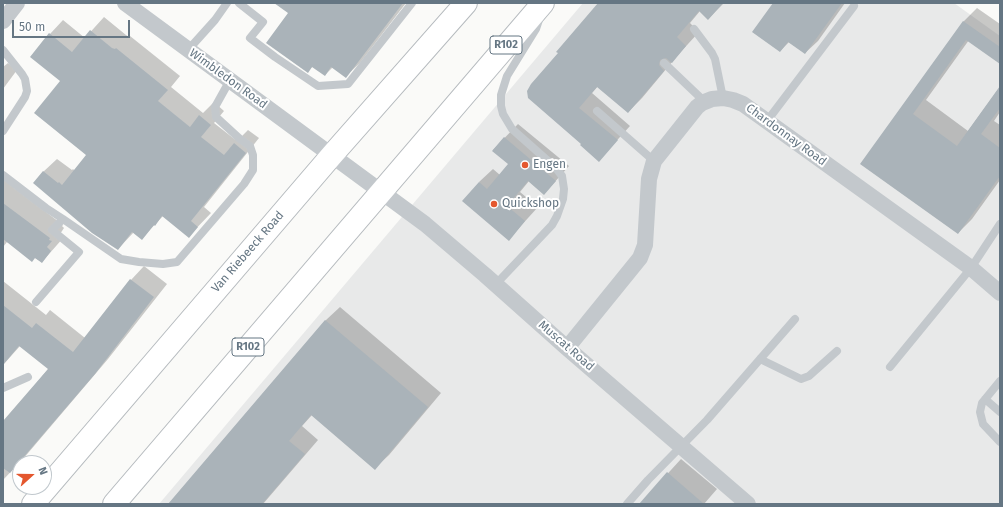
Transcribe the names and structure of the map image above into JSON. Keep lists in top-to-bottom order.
{
  "streets": {
    "main road": ["R102", "Van Riebeeck Road"],
    "street": ["Wimbledon Road", "Chardonnay Road", "Muscat Road"]
  },
  "crossings": [
    ["R102", "Wimbledon Road"],
    ["R102", "Muscat Road"],
    ["Wimbledon Road", "Van Riebeeck Road"],
    ["Wimbledon Road", "Muscat Road"],
    ["Chardonnay Road", "Muscat Road"]
  ],
  "places": ["Engen", "Quickshop"],
  "scale_bar": "50 m",
  "north": "right"
}
